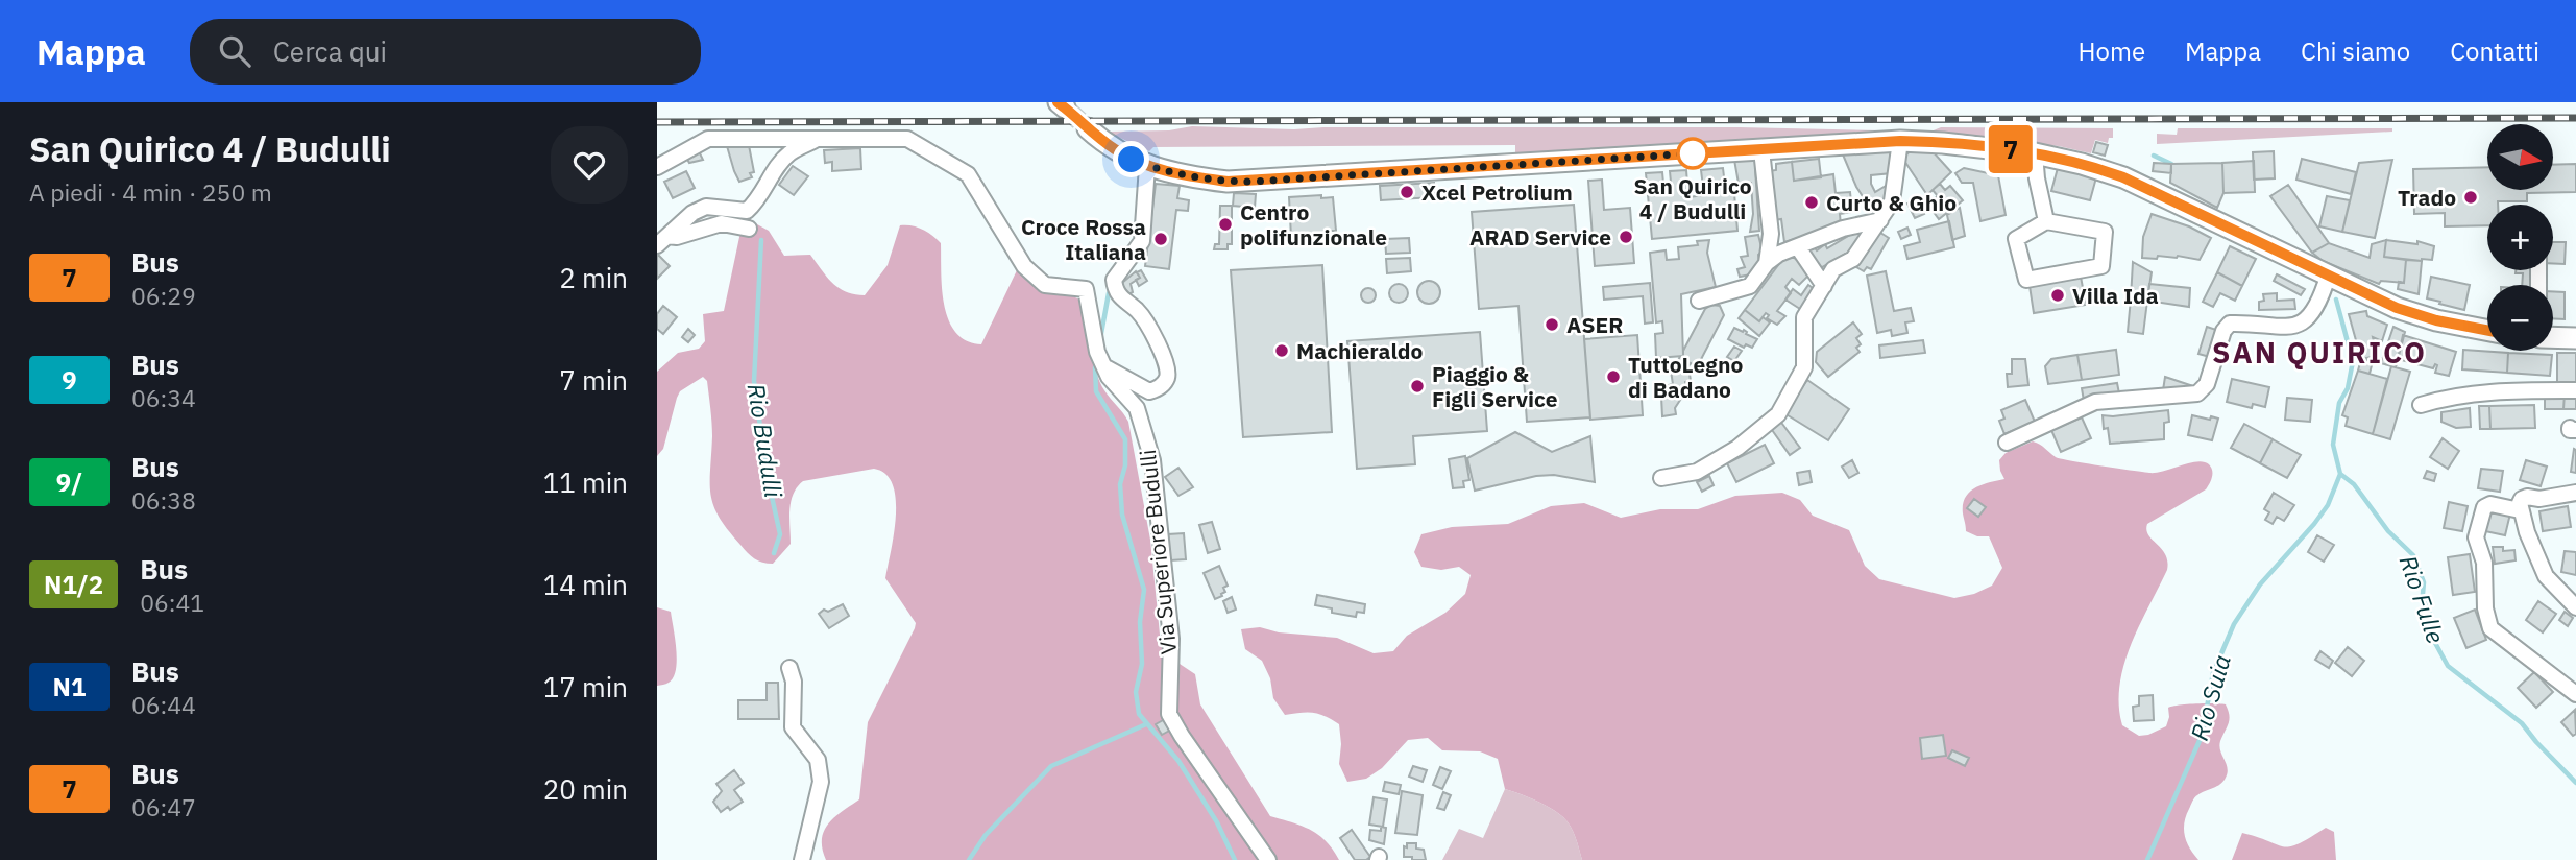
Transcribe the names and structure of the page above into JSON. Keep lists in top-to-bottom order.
{
  "streets": {
    "street": ["Via Superiore Budulli"]
  },
  "districts": ["SAN QUIRICO"],
  "water": ["Rio Budulli", "Rio Fulle", "Rio Suia"],
  "places": [
    "San Quirico 4 / Budulli",
    "Xcel Petrolium",
    "Trado",
    "Curto & Ghio",
    "Centro polifunzionale",
    "ARAD Service",
    "Croce Rossa Italiana",
    "Villa Ida",
    "ASER",
    "Machieraldo",
    "TuttoLegno di Badano",
    "Piaggio & Figli Service"
  ],
  "lines": ["bus line 7"],
  "north": "right",
  "page": {
    "header": "Mappa",
    "search": "Cerca qui",
    "nav": [
      "Home",
      "Mappa",
      "Chi siamo",
      "Contatti"
    ],
    "heading": ["San Quirico 4 / Budulli", "A piedi · 4 min · 250 m"],
    "on_map": "7",
    "map_buttons": ["+", "−"],
    "list": [
      {
        "mark": "7",
        "name": "Bus",
        "note": "06:29",
        "value": "2 min"
      },
      {
        "mark": "9",
        "name": "Bus",
        "note": "06:34",
        "value": "7 min"
      },
      {
        "mark": "9/",
        "name": "Bus",
        "note": "06:38",
        "value": "11 min"
      },
      {
        "mark": "N1/2",
        "name": "Bus",
        "note": "06:41",
        "value": "14 min"
      },
      {
        "mark": "N1",
        "name": "Bus",
        "note": "06:44",
        "value": "17 min"
      },
      {
        "mark": "7",
        "name": "Bus",
        "note": "06:47",
        "value": "20 min"
      }
    ]
  }
}
